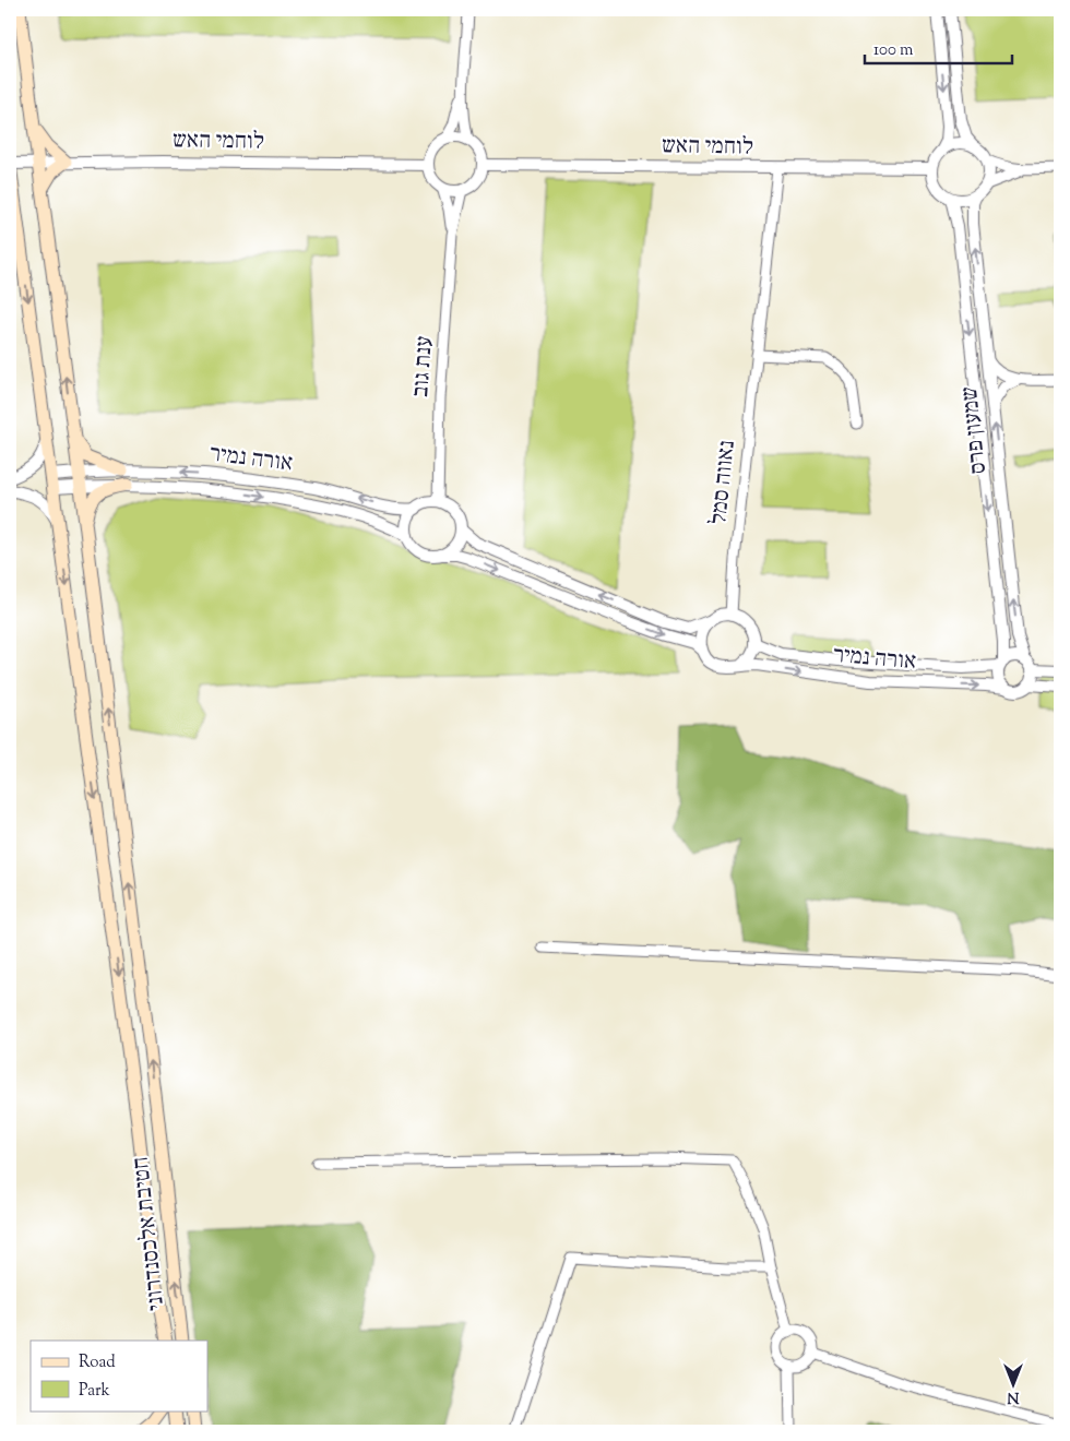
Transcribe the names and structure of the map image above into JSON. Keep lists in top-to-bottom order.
{
  "streets": {
    "main road": ["חטיבת אלכסנדרוני"],
    "street": [
      "לוחמי האש",
      "ענת גוב",
      "שמעון פרס",
      "אורה נמיר",
      "נאווה סמל"
    ]
  },
  "crossings": [
    ["לוחמי האש", "ענת גוב"],
    ["לוחמי האש", "שמעון פרס"],
    ["לוחמי האש", "נאווה סמל"],
    ["לוחמי האש", "חטיבת אלכסנדרוני"],
    ["ענת גוב", "אורה נמיר"],
    ["שמעון פרס", "אורה נמיר"],
    ["אורה נמיר", "נאווה סמל"],
    ["אורה נמיר", "חטיבת אלכסנדרוני"]
  ],
  "legend": ["Road", "Park"],
  "scale_bar": "100 m",
  "north": "bottom"
}
